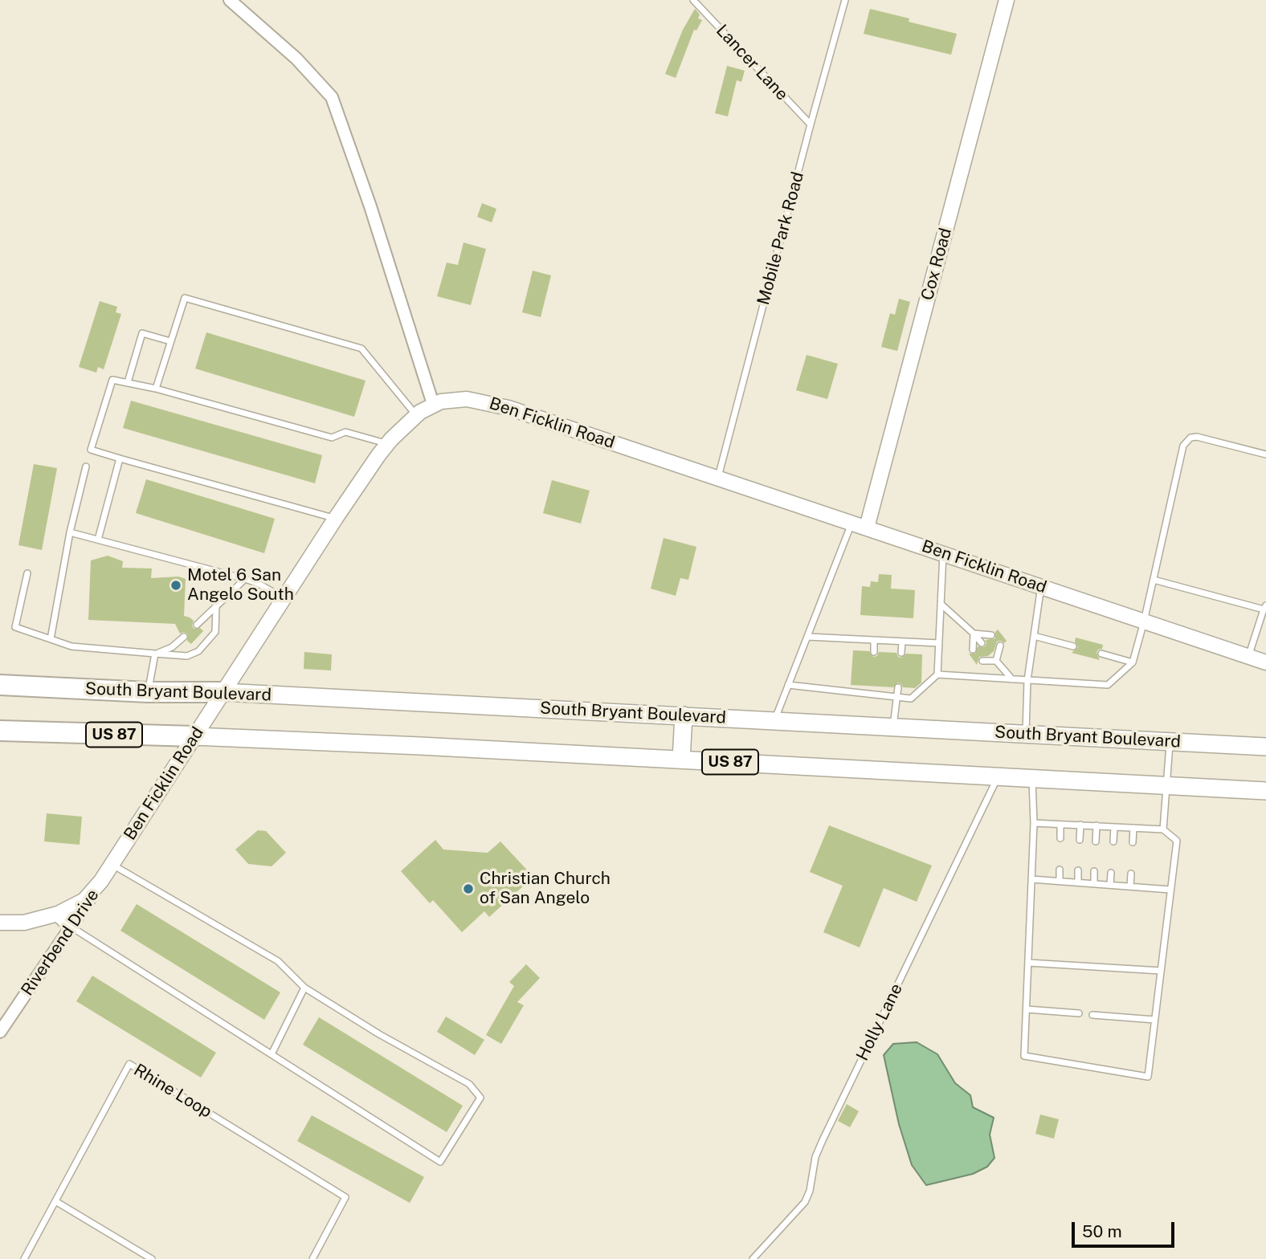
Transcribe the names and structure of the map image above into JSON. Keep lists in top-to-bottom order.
{
  "streets": {
    "highway": ["South Bryant Boulevard", "US 87"],
    "street": ["Cox Road", "Ben Ficklin Road", "Riverbend Drive"],
    "lane": [
      "Lancer Lane",
      "Mobile Park Road",
      "Holly Lane",
      "Rhine Loop"
    ]
  },
  "crossings": [
    ["Lancer Lane", "Mobile Park Road"],
    ["Mobile Park Road", "Ben Ficklin Road"],
    ["Cox Road", "Ben Ficklin Road"],
    ["Ben Ficklin Road", "South Bryant Boulevard"],
    ["Ben Ficklin Road", "US 87"],
    ["Ben Ficklin Road", "Riverbend Drive"],
    ["US 87", "Holly Lane"]
  ],
  "places": ["Motel 6 San Angelo South", "Christian Church of San Angelo"],
  "scale_bar": "50 m"
}
